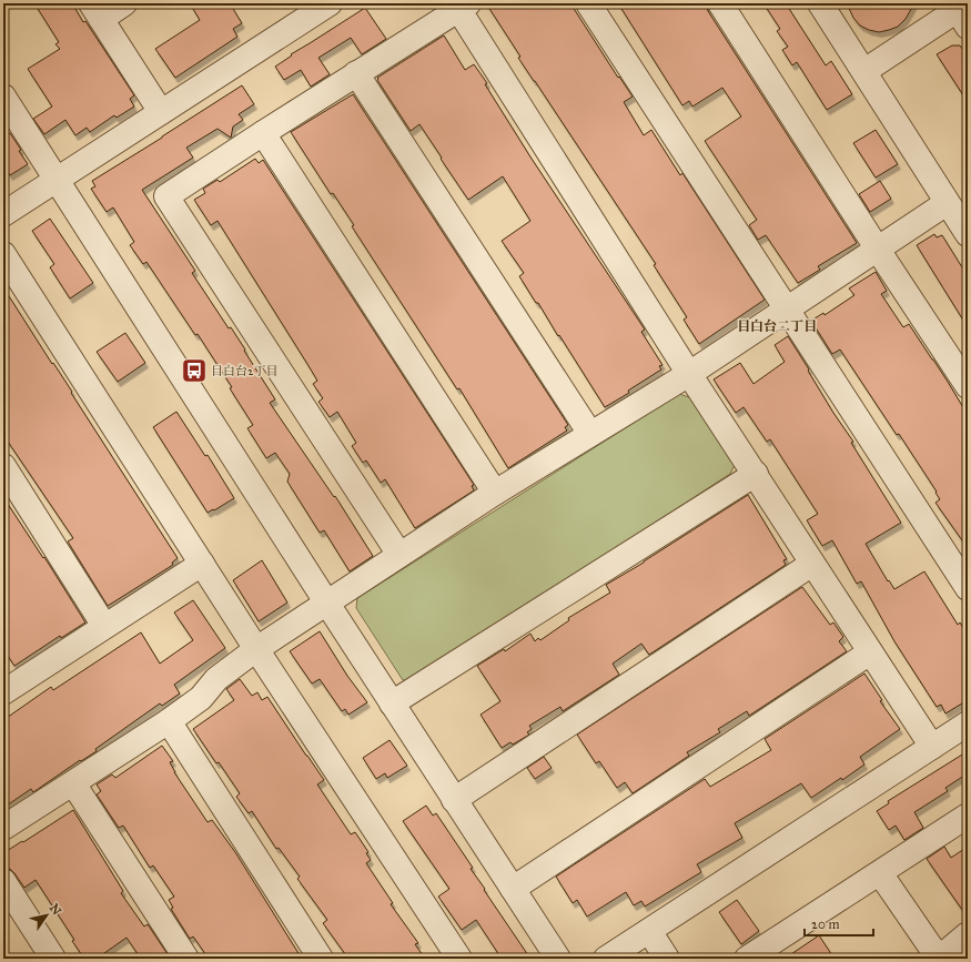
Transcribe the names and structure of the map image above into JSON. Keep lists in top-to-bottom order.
{
  "districts": ["目白台二丁目"],
  "places": {
    "bus stop": ["目白台2丁目"]
  },
  "scale_bar": "20 m",
  "north": "top right"
}
